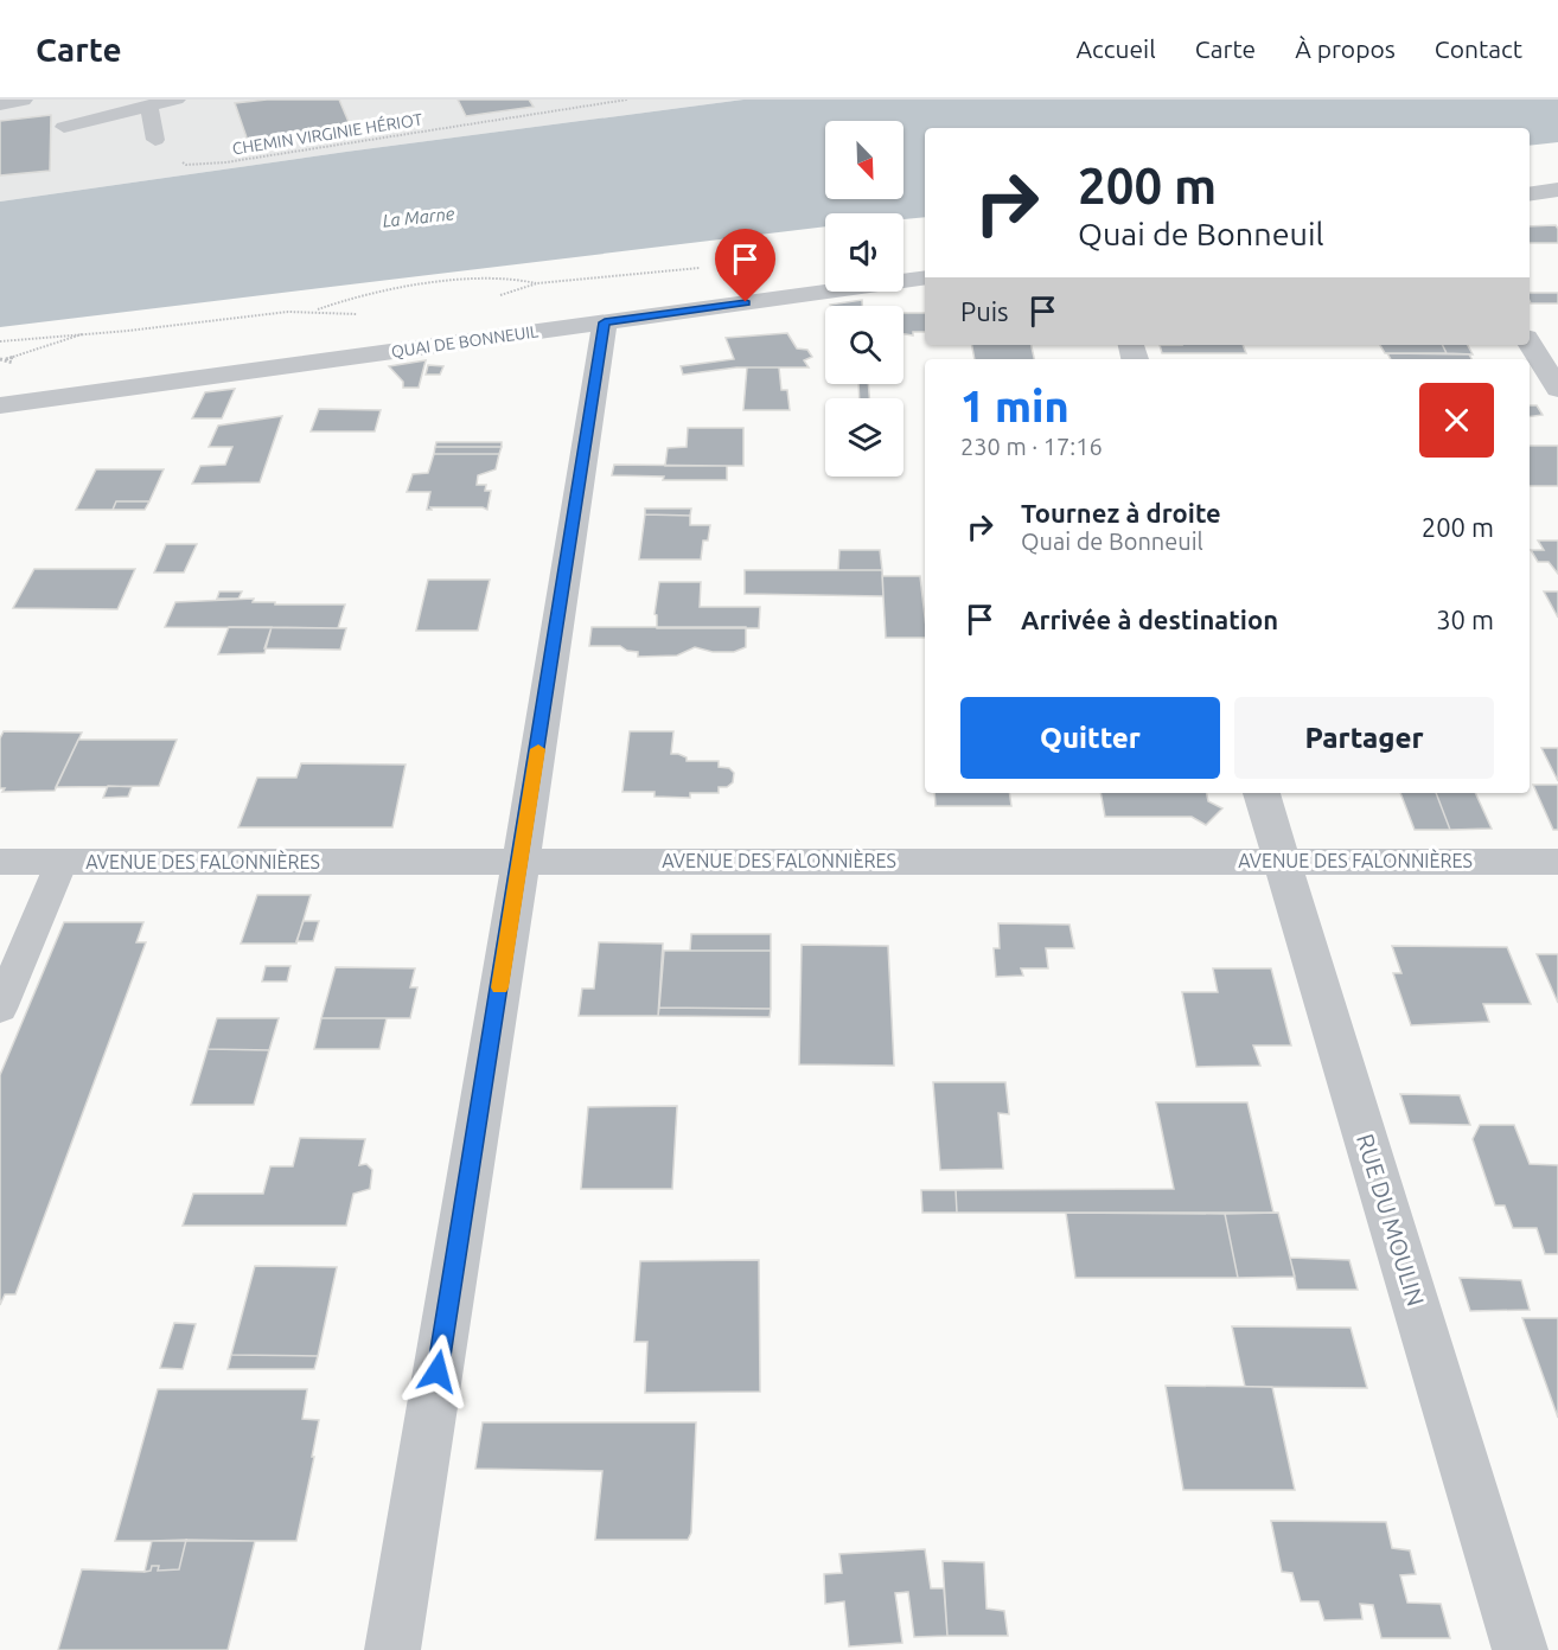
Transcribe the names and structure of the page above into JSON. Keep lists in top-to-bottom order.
{
  "streets": {
    "street": ["QUAI DE BONNEUIL", "AVENUE DES FALONNIÈRES", "RUE DU MOULIN"],
    "path": ["CHEMIN VIRGINIE HÉRIOT"]
  },
  "crossings": [
    ["AVENUE DES FALONNIÈRES", "RUE DU MOULIN"]
  ],
  "water": ["La Marne"],
  "north": "bottom right",
  "page": {
    "header": "Carte",
    "nav": [
      "Accueil",
      "Carte",
      "À propos",
      "Contact"
    ],
    "turn": ["200 m", "Quai de Bonneuil"],
    "then": "Puis",
    "heading": ["1 min", "230 m · 17:16"],
    "list": [
      {
        "name": "Tournez à droite",
        "note": "Quai de Bonneuil",
        "value": "200 m"
      },
      {
        "name": "Arrivée à destination",
        "value": "30 m"
      }
    ],
    "buttons": ["Quitter", "Partager"]
  }
}
